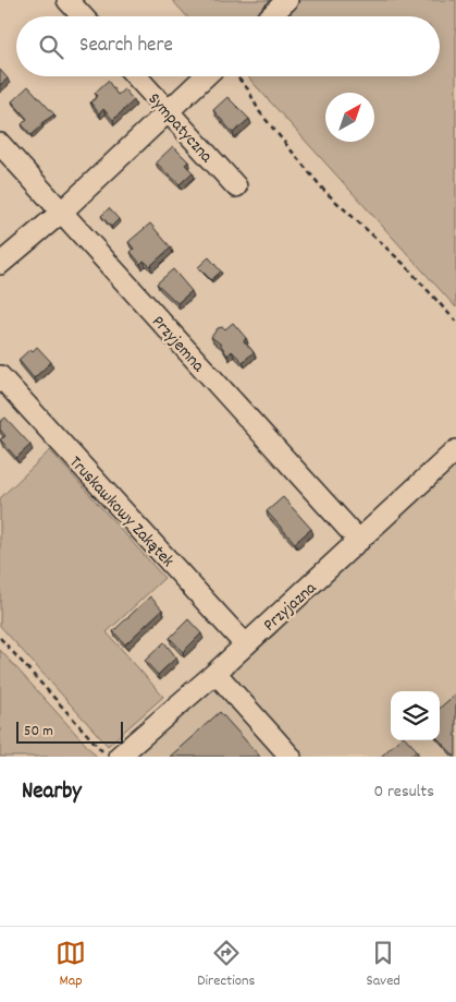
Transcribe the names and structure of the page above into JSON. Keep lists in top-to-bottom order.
{
  "streets": {
    "street": [
      "Sympatyczna",
      "Przyjemna",
      "Truskawkowy Zakątek",
      "Przyjazna"
    ]
  },
  "crossings": [
    ["Przyjemna", "Przyjazna"],
    ["Truskawkowy Zakątek", "Przyjazna"]
  ],
  "scale_bar": "50 m",
  "north": "top right",
  "page": {
    "search": "Search here",
    "scale": "50 m",
    "heading": ["Nearby", "0 results"],
    "nav": ["Map", "Directions", "Saved"]
  }
}
